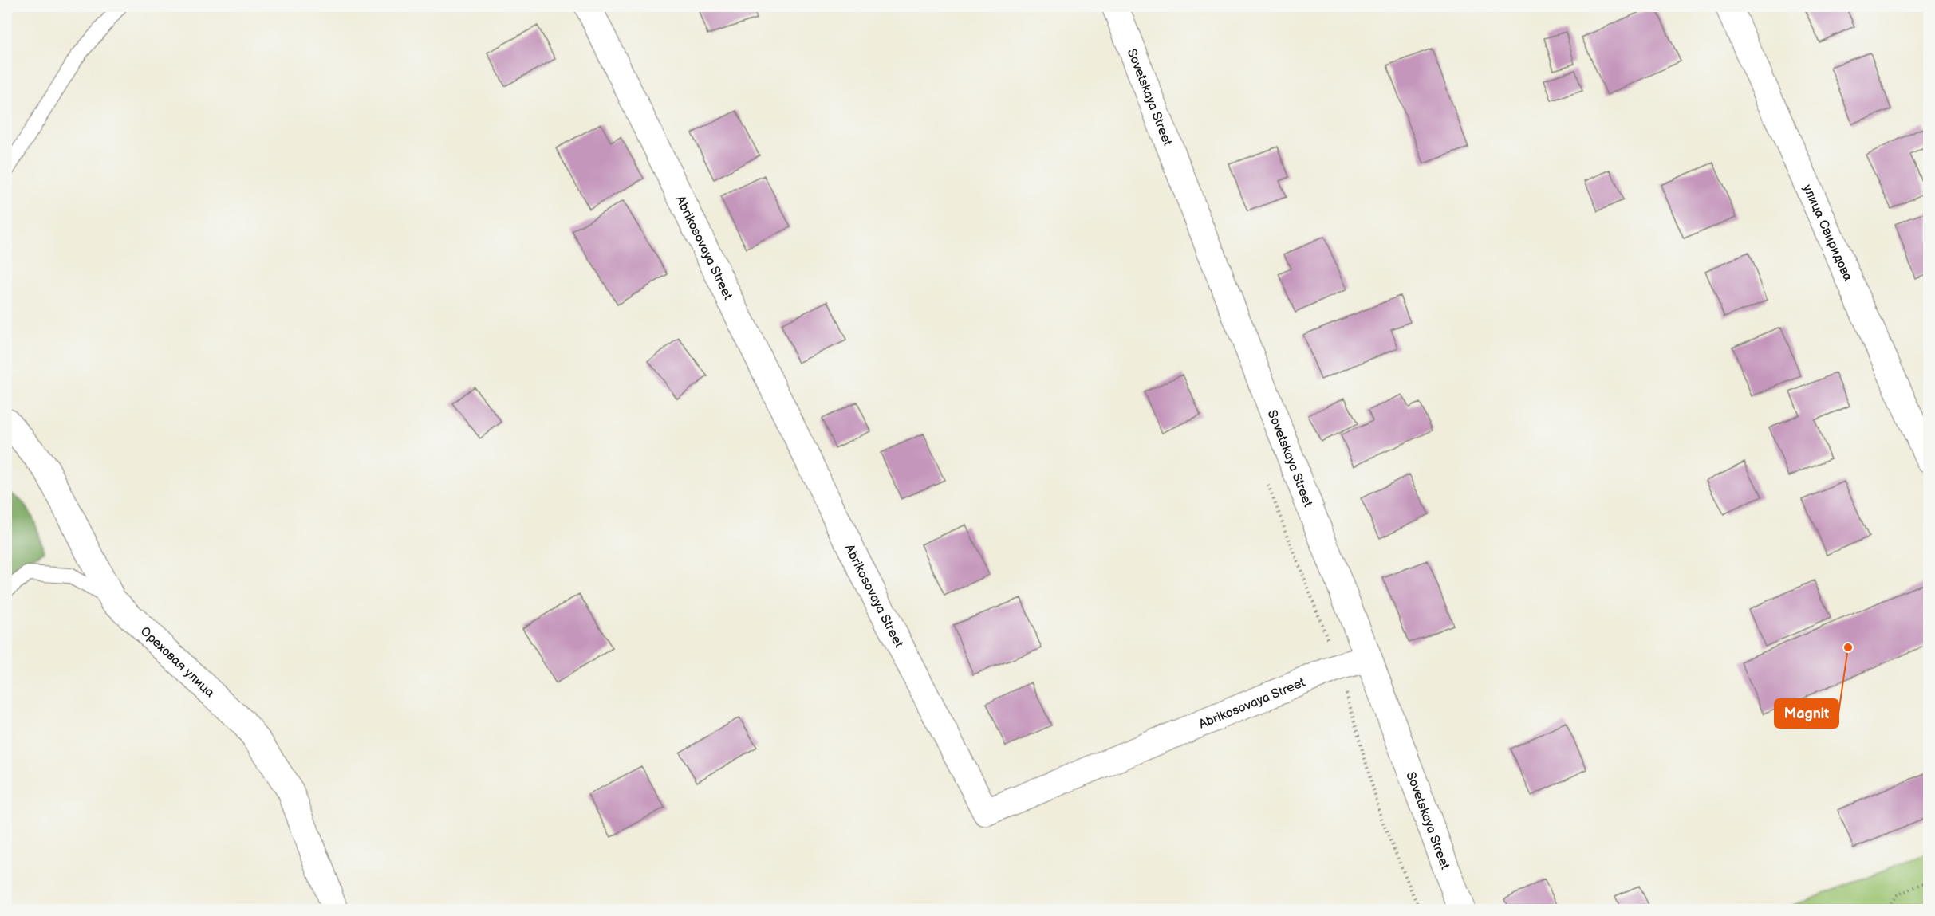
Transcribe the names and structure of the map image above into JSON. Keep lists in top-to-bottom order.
{
  "streets": {
    "street": [
      "Sovetskaya Street",
      "улица Свиридова",
      "Abrikosovaya Street",
      "Ореховая улица"
    ]
  },
  "crossings": [
    ["Sovetskaya Street", "Abrikosovaya Street"]
  ],
  "places": ["Magnit"]
}
